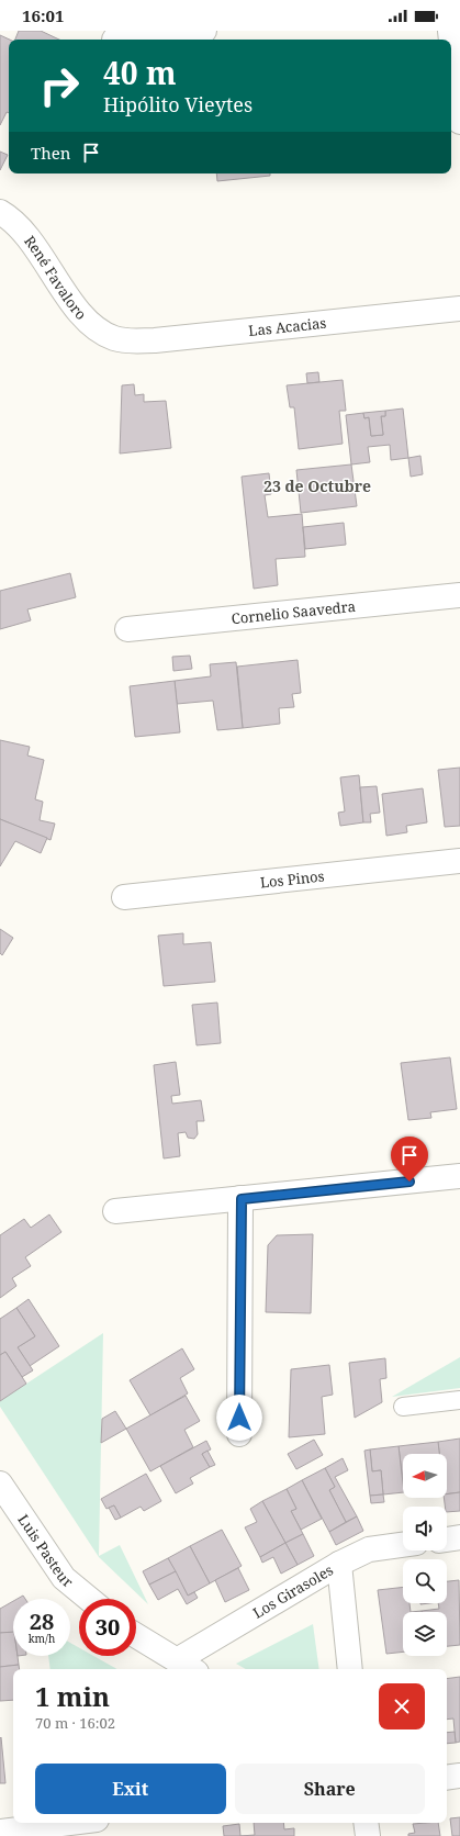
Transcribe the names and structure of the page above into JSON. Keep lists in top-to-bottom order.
{
  "streets": {
    "street": [
      "René Favaloro",
      "Las Acacias",
      "Cornelio Saavedra",
      "Los Pinos",
      "Luis Pasteur",
      "Los Girasoles"
    ]
  },
  "crossings": [
    ["René Favaloro", "Las Acacias"]
  ],
  "districts": ["23 de Octubre"],
  "north": "left",
  "page": {
    "status": "16:01",
    "turn": ["40 m", "Hipólito Vieytes"],
    "then": "Then",
    "speed": "28 km/h",
    "limit": "30",
    "heading": ["1 min", "70 m · 16:02"],
    "buttons": ["Exit", "Share"]
  }
}
